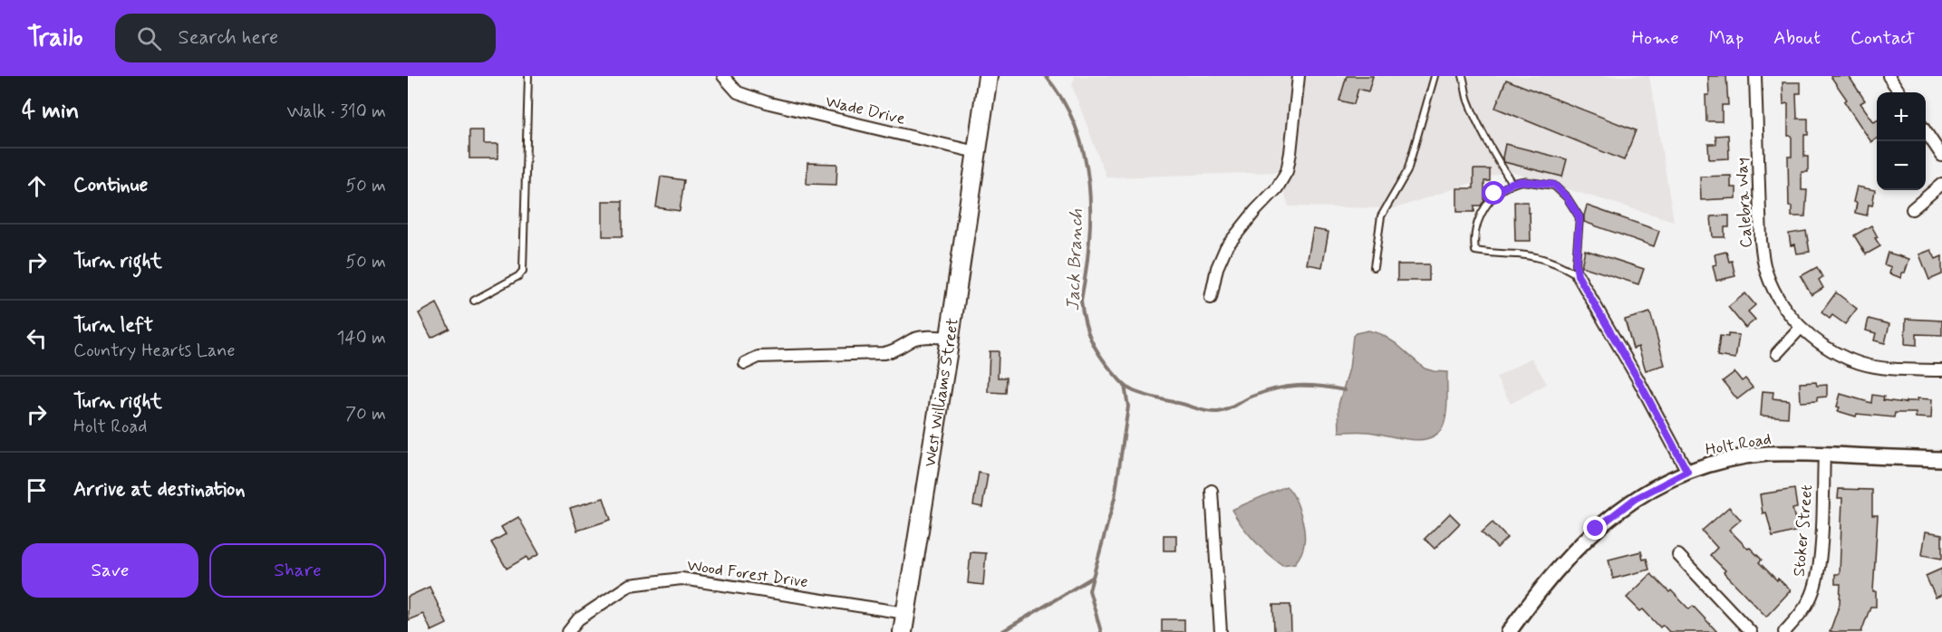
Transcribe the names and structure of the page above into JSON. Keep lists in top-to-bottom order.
{
  "streets": {
    "main road": ["West Williams Street"],
    "street": [
      "Wade Drive",
      "Calebra Way",
      "Holt Road",
      "Stoker Street",
      "Wood Forest Drive"
    ]
  },
  "crossings": [
    ["Wade Drive", "West Williams Street"],
    ["West Williams Street", "Wood Forest Drive"],
    ["Holt Road", "Stoker Street"]
  ],
  "water": ["Jack Branch"],
  "page": {
    "header": "Trailo",
    "search": "Search here",
    "nav": [
      "Home",
      "Map",
      "About",
      "Contact"
    ],
    "heading": ["4 min", "Walk · 310 m"],
    "map_buttons": ["+", "−"],
    "list": [
      ["Continue", "50 m"],
      ["Turn right", "50 m"],
      ["Turn left", "Country Hearts Lane", "140 m"],
      ["Turn right", "Holt Road", "70 m"],
      "Arrive at destination"
    ],
    "buttons": ["Save", "Share"]
  }
}
